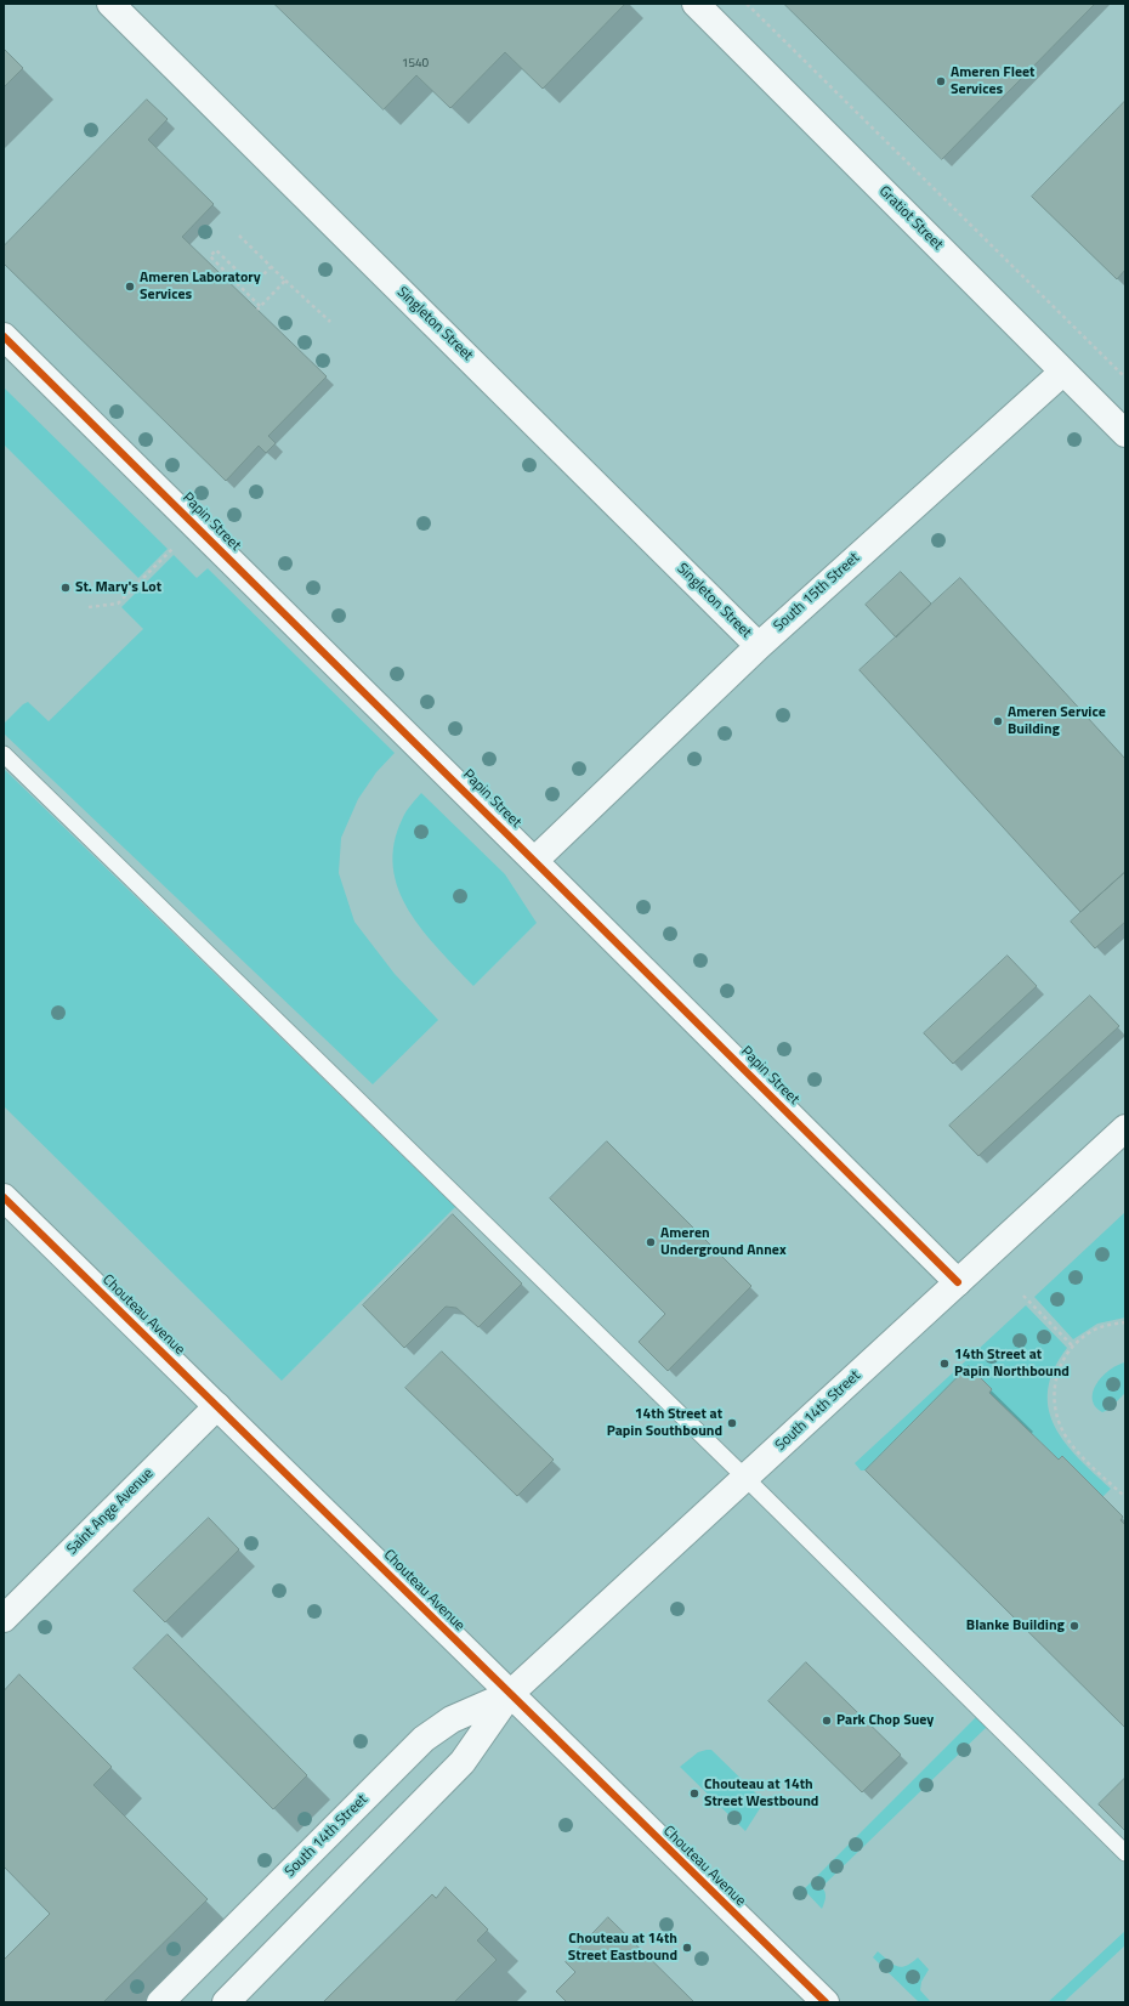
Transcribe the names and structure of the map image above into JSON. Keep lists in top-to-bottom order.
{
  "streets": {
    "street": [
      "Gratiot Street",
      "Singleton Street",
      "Papin Street",
      "South 15th Street",
      "Chouteau Avenue",
      "South 14th Street",
      "Saint Ange Avenue"
    ]
  },
  "crossings": [
    ["Gratiot Street", "South 15th Street"],
    ["Singleton Street", "South 15th Street"],
    ["Papin Street", "South 15th Street"],
    ["Papin Street", "South 14th Street"],
    ["Chouteau Avenue", "South 14th Street"],
    ["Chouteau Avenue", "Saint Ange Avenue"]
  ],
  "places": [
    "Ameren Fleet Services",
    "Ameren Laboratory Services",
    "St. Mary's Lot",
    "Ameren Service Building",
    "Ameren Underground Annex",
    "14th Street at Papin Northbound",
    "14th Street at Papin Southbound",
    "Blanke Building",
    "Park Chop Suey",
    "Chouteau at 14th Street Westbound",
    "Chouteau at 14th Street Eastbound"
  ],
  "house_numbers": ["1540"]
}
